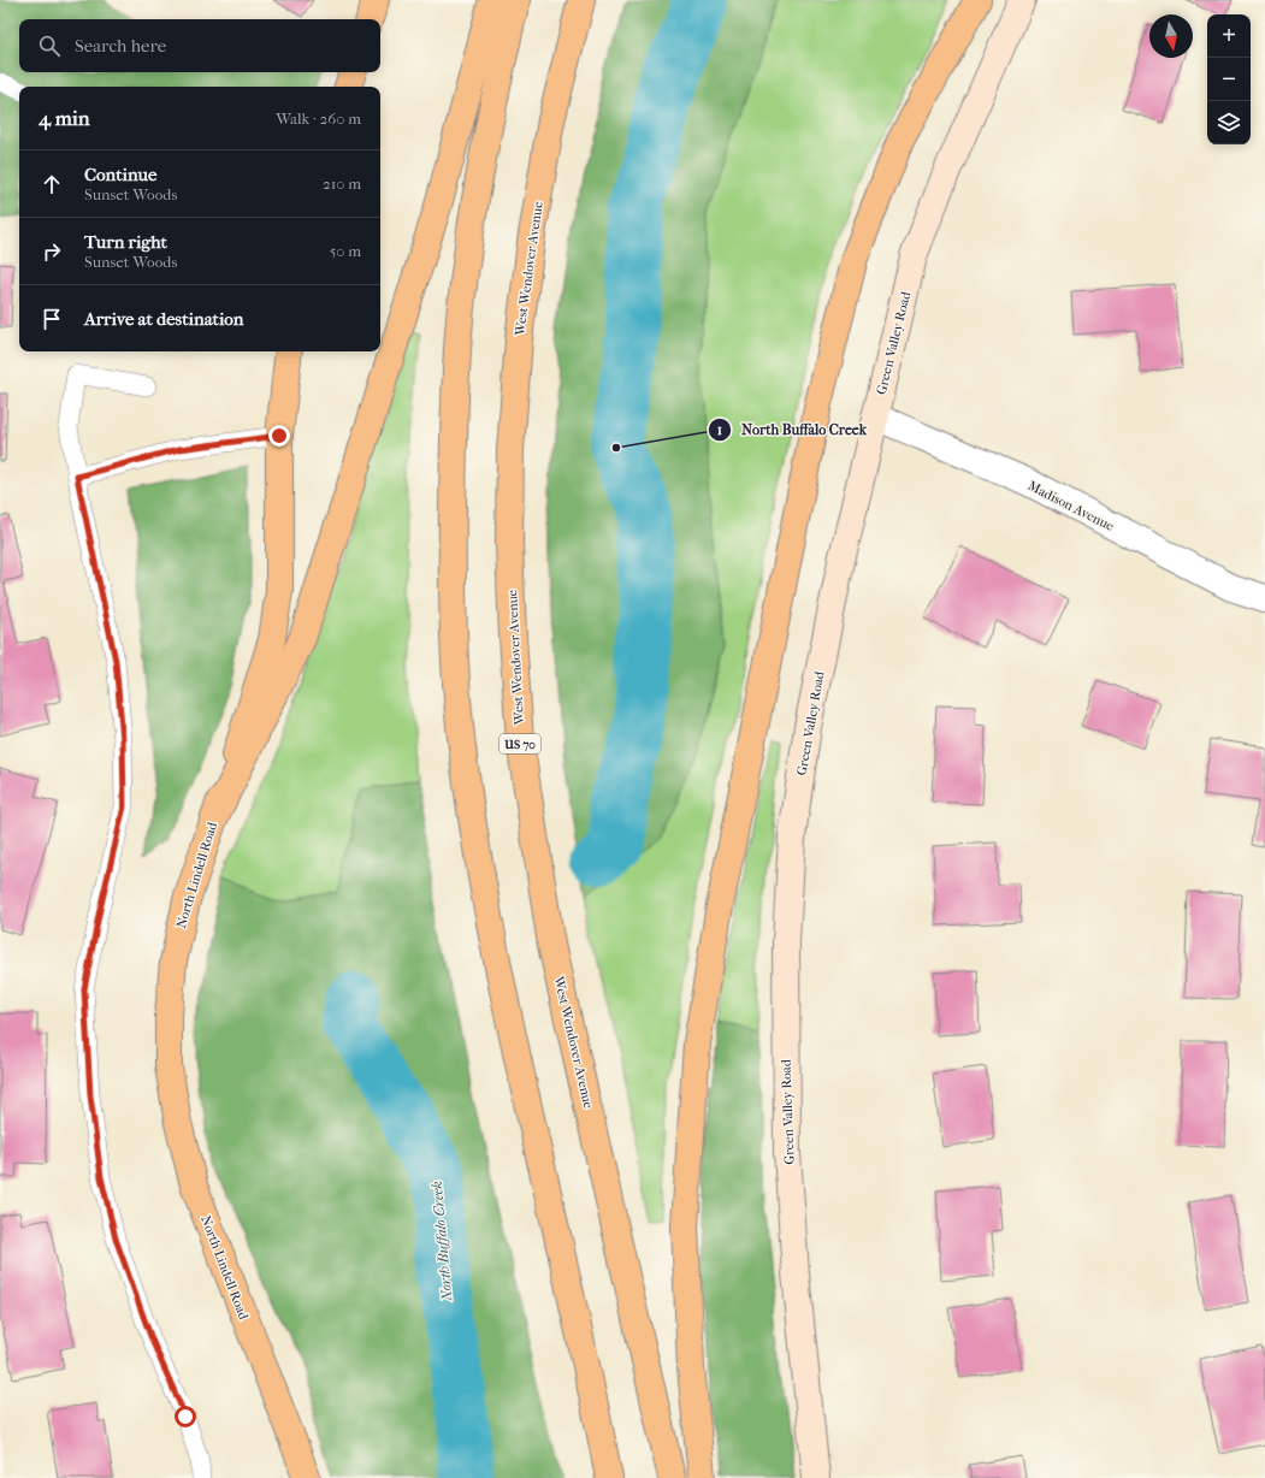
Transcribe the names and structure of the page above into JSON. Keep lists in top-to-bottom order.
{
  "streets": {
    "main road": [
      "West Wendover Avenue",
      "Green Valley Road",
      "US 70",
      "North Lindell Road"
    ],
    "street": ["Madison Avenue"]
  },
  "crossings": [
    ["Green Valley Road", "Madison Avenue"]
  ],
  "water": ["North Buffalo Creek"],
  "places": ["North Buffalo Creek"],
  "north": "bottom",
  "page": {
    "map_buttons": ["+", "−"],
    "search": "Search here",
    "heading": ["4 min", "Walk · 260 m"],
    "list": [
      ["Continue", "Sunset Woods", "210 m"],
      ["Turn right", "Sunset Woods", "50 m"],
      "Arrive at destination"
    ]
  }
}
